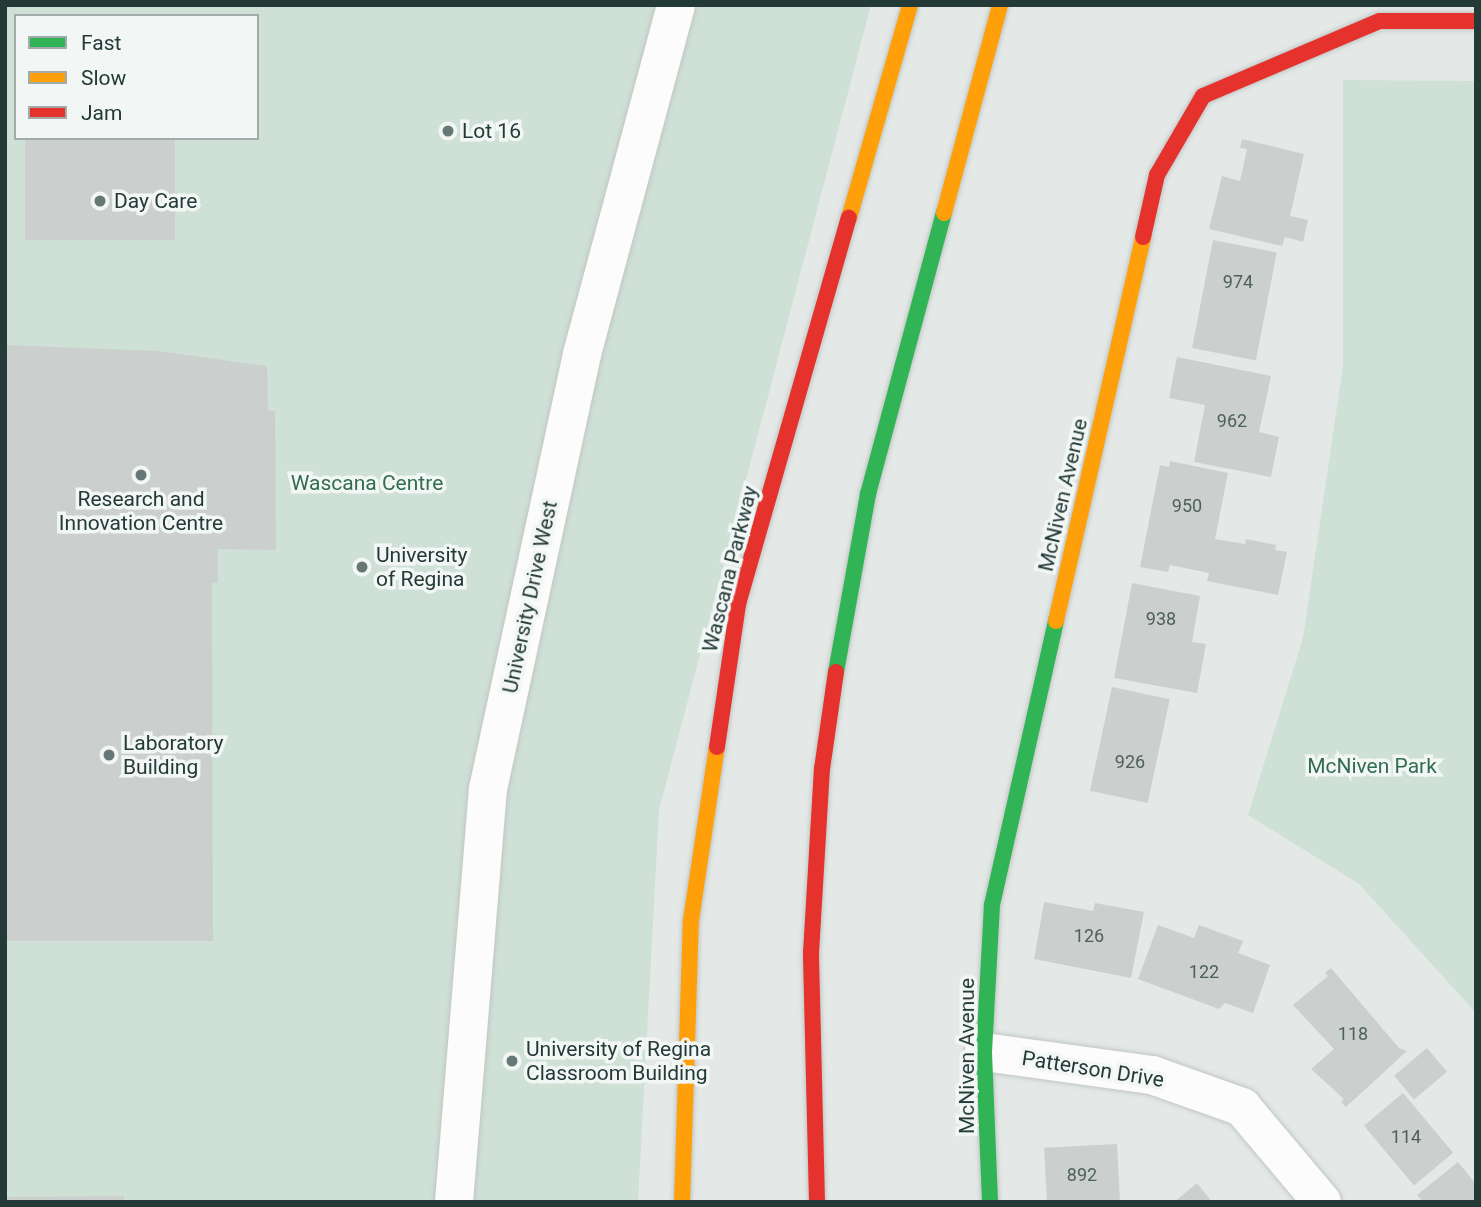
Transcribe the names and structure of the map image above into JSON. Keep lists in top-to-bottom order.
{
  "streets": {
    "main road": ["McNiven Avenue", "Wascana Parkway"],
    "street": ["University Drive West", "Patterson Drive"]
  },
  "crossings": [
    ["McNiven Avenue", "Patterson Drive"]
  ],
  "parks": ["Wascana Centre", "McNiven Park"],
  "places": [
    "Lot 16",
    "Day Care",
    "Research and Innovation Centre",
    "University of Regina",
    "Laboratory Building",
    "University of Regina Classroom Building"
  ],
  "house_numbers": [
    "974",
    "962",
    "950",
    "938",
    "926",
    "126",
    "122",
    "118",
    "114",
    "892"
  ],
  "legend": ["Fast", "Slow", "Jam"]
}
